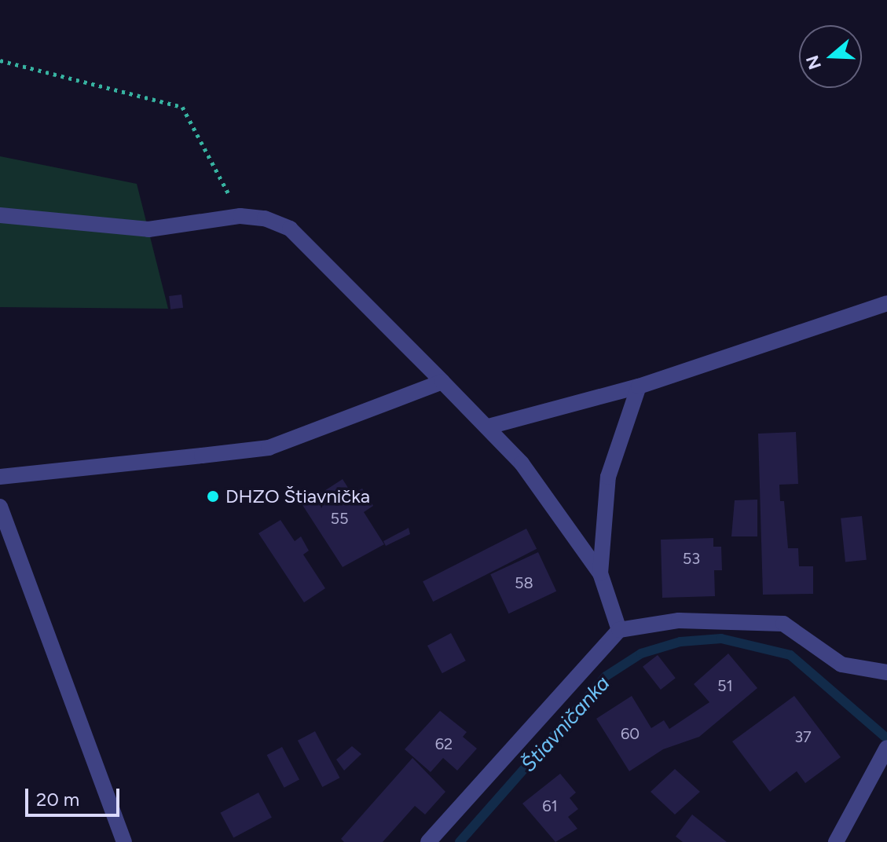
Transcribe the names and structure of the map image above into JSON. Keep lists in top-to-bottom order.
{
  "water": ["Štiavničanka"],
  "places": ["DHZO Štiavnička"],
  "house_numbers": [
    "55",
    "53",
    "58",
    "51",
    "60",
    "37",
    "62",
    "61"
  ],
  "scale_bar": "20 m",
  "north": "left"
}
